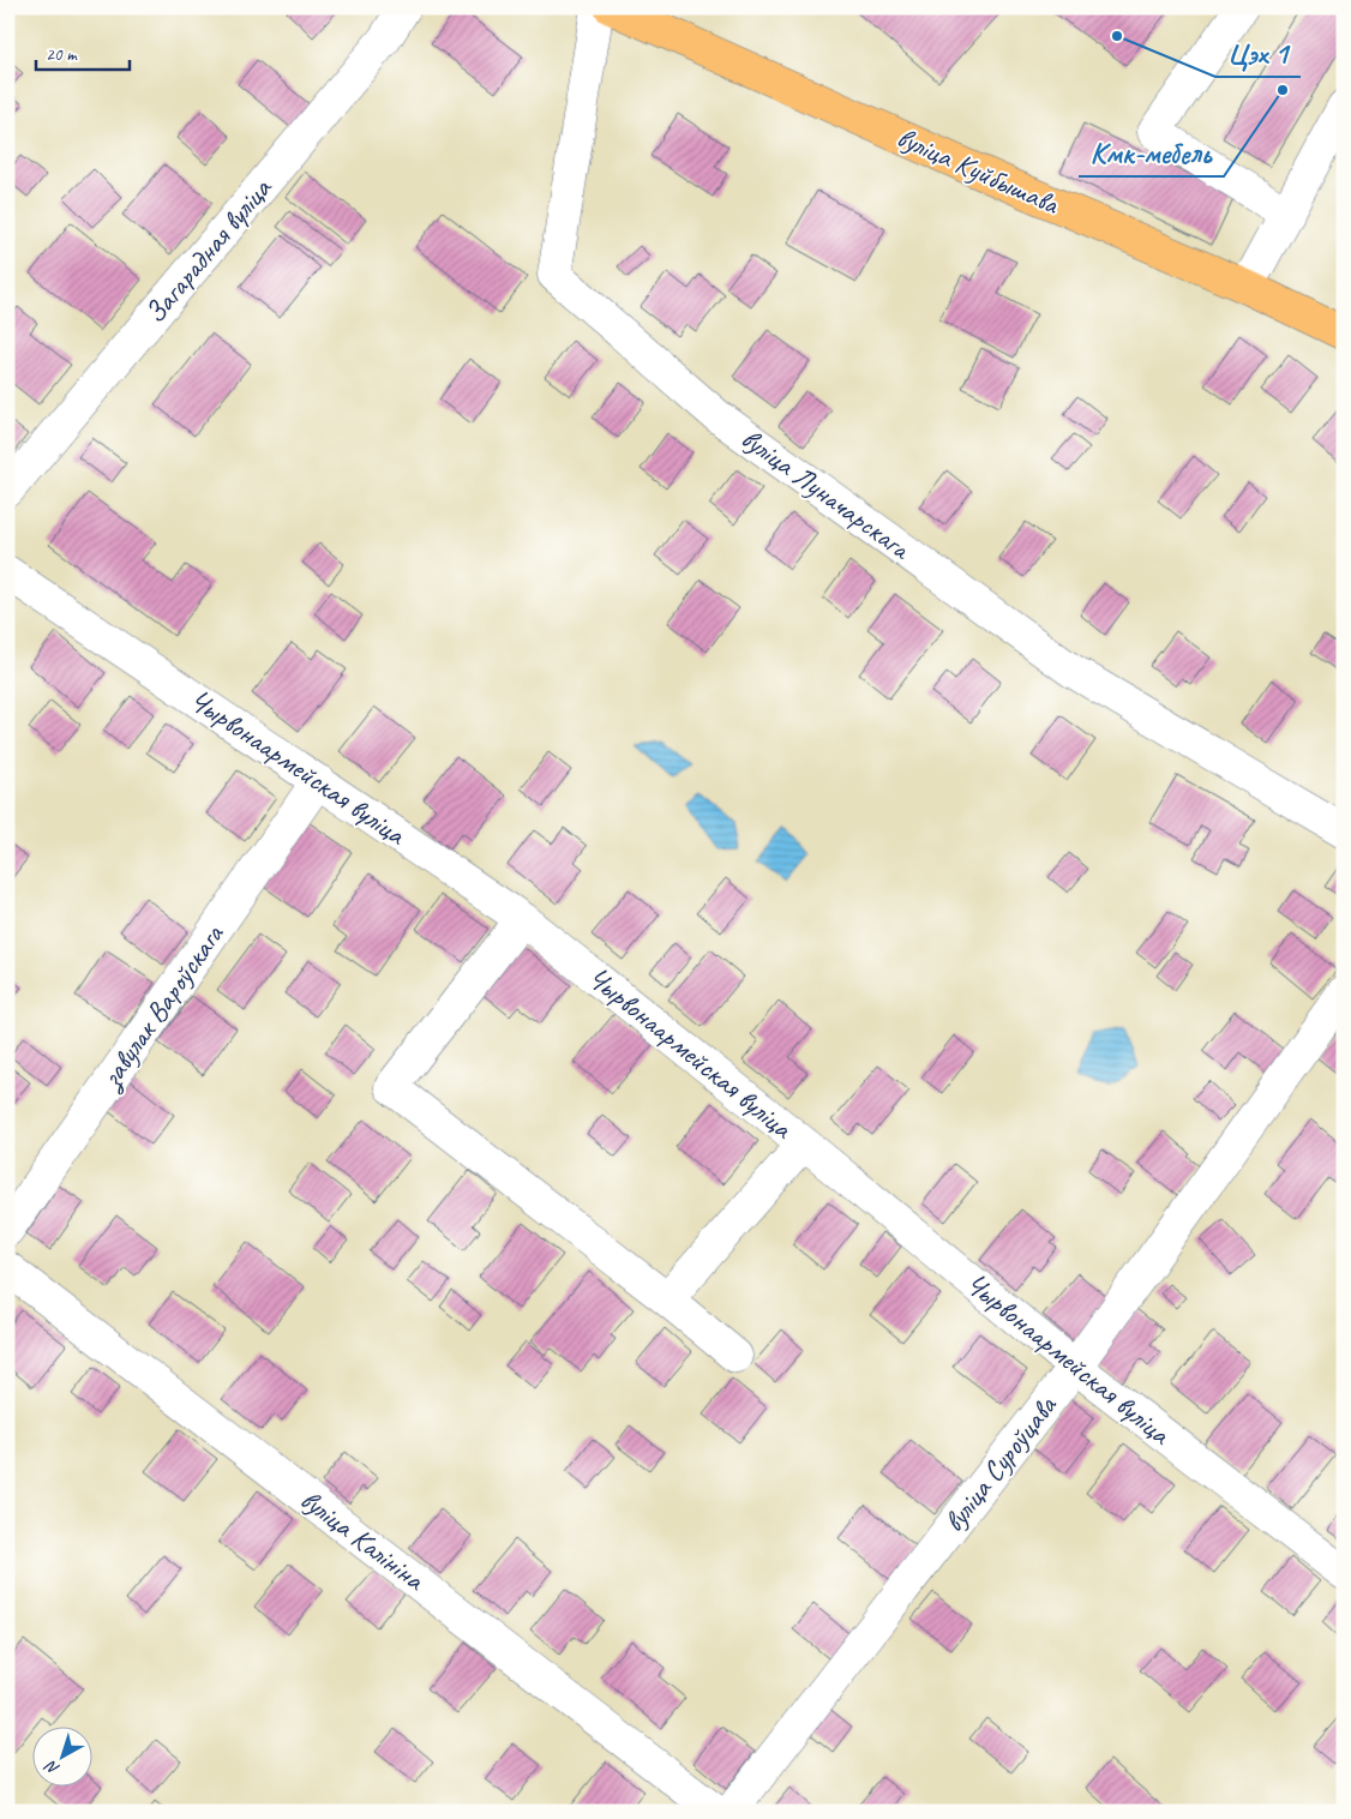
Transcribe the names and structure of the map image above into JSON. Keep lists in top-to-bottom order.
{
  "streets": {
    "main road": ["вуліца Куйбышава"],
    "street": [
      "Загарадная вуліца",
      "вуліца Луначарскага",
      "Чырвонаармейская вуліца",
      "завулак Вароўскага",
      "вуліца Суроўцава",
      "вуліца Калініна"
    ]
  },
  "crossings": [
    ["Чырвонаармейская вуліца", "завулак Вароўскага"],
    ["Чырвонаармейская вуліца", "вуліца Суроўцава"]
  ],
  "places": ["Цэх 1", "Кмк-мебель"],
  "scale_bar": "20 m",
  "north": "bottom left"
}
